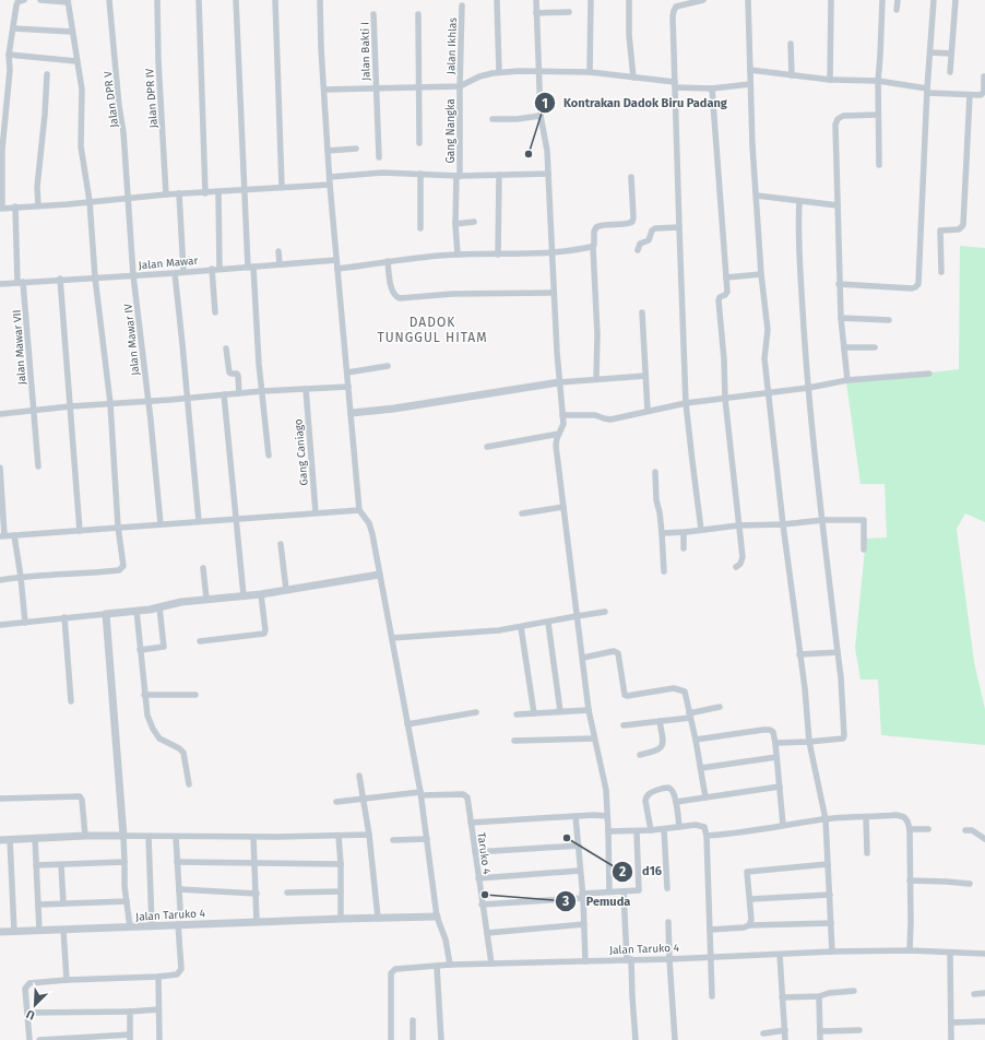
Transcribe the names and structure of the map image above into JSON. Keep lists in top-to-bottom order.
{
  "streets": {
    "street": [
      "Jalan Ikhlas",
      "Jalan Bakti I",
      "Jalan DPR IV",
      "Jalan DPR V",
      "Gang Nangka",
      "Jalan Mawar",
      "Jalan Mawar IV",
      "Jalan Mawar VII",
      "Gang Caniago",
      "Taruko 4",
      "Jalan Taruko 4"
    ]
  },
  "crossings": [
    ["Jalan Ikhlas", "Gang Nangka"],
    ["Jalan DPR V", "Jalan Mawar"],
    ["Jalan DPR V", "Jalan Mawar IV"],
    ["Jalan Mawar", "Jalan Mawar IV"],
    ["Jalan Mawar", "Jalan Mawar VII"],
    ["Taruko 4", "Jalan Taruko 4"]
  ],
  "districts": ["DADOK TUNGGUL HITAM"],
  "places": ["Kontrakan Dadok Biru Padang", "d16", "Pemuda"],
  "north": "bottom left"
}
